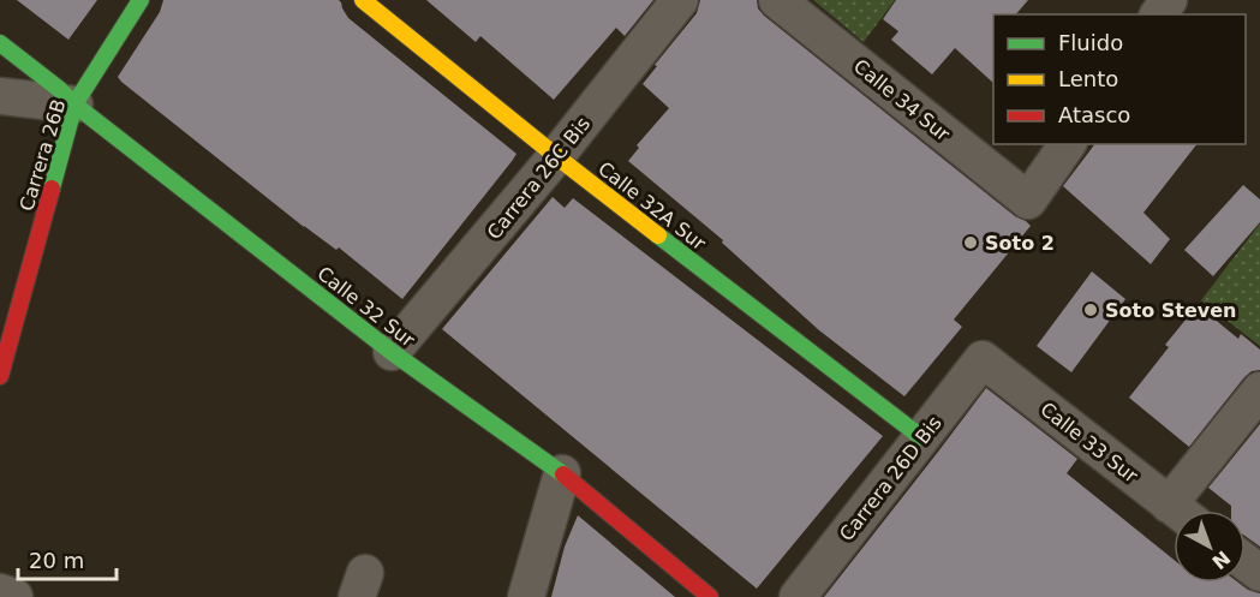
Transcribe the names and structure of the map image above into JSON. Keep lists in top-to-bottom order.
{
  "streets": {
    "street": [
      "Calle 34 Sur",
      "Carrera 26B",
      "Carrera 26C Bis",
      "Calle 32A Sur",
      "Calle 32 Sur",
      "Calle 33 Sur",
      "Carrera 26D Bis"
    ]
  },
  "crossings": [
    ["Carrera 26B", "Calle 32 Sur"],
    ["Carrera 26C Bis", "Calle 32A Sur"],
    ["Carrera 26C Bis", "Calle 32 Sur"],
    ["Calle 32A Sur", "Carrera 26D Bis"],
    ["Calle 33 Sur", "Carrera 26D Bis"]
  ],
  "places": ["Soto 2", "Soto Steven"],
  "legend": ["Fluido", "Lento", "Atasco"],
  "scale_bar": "20 m",
  "north": "bottom right"
}
